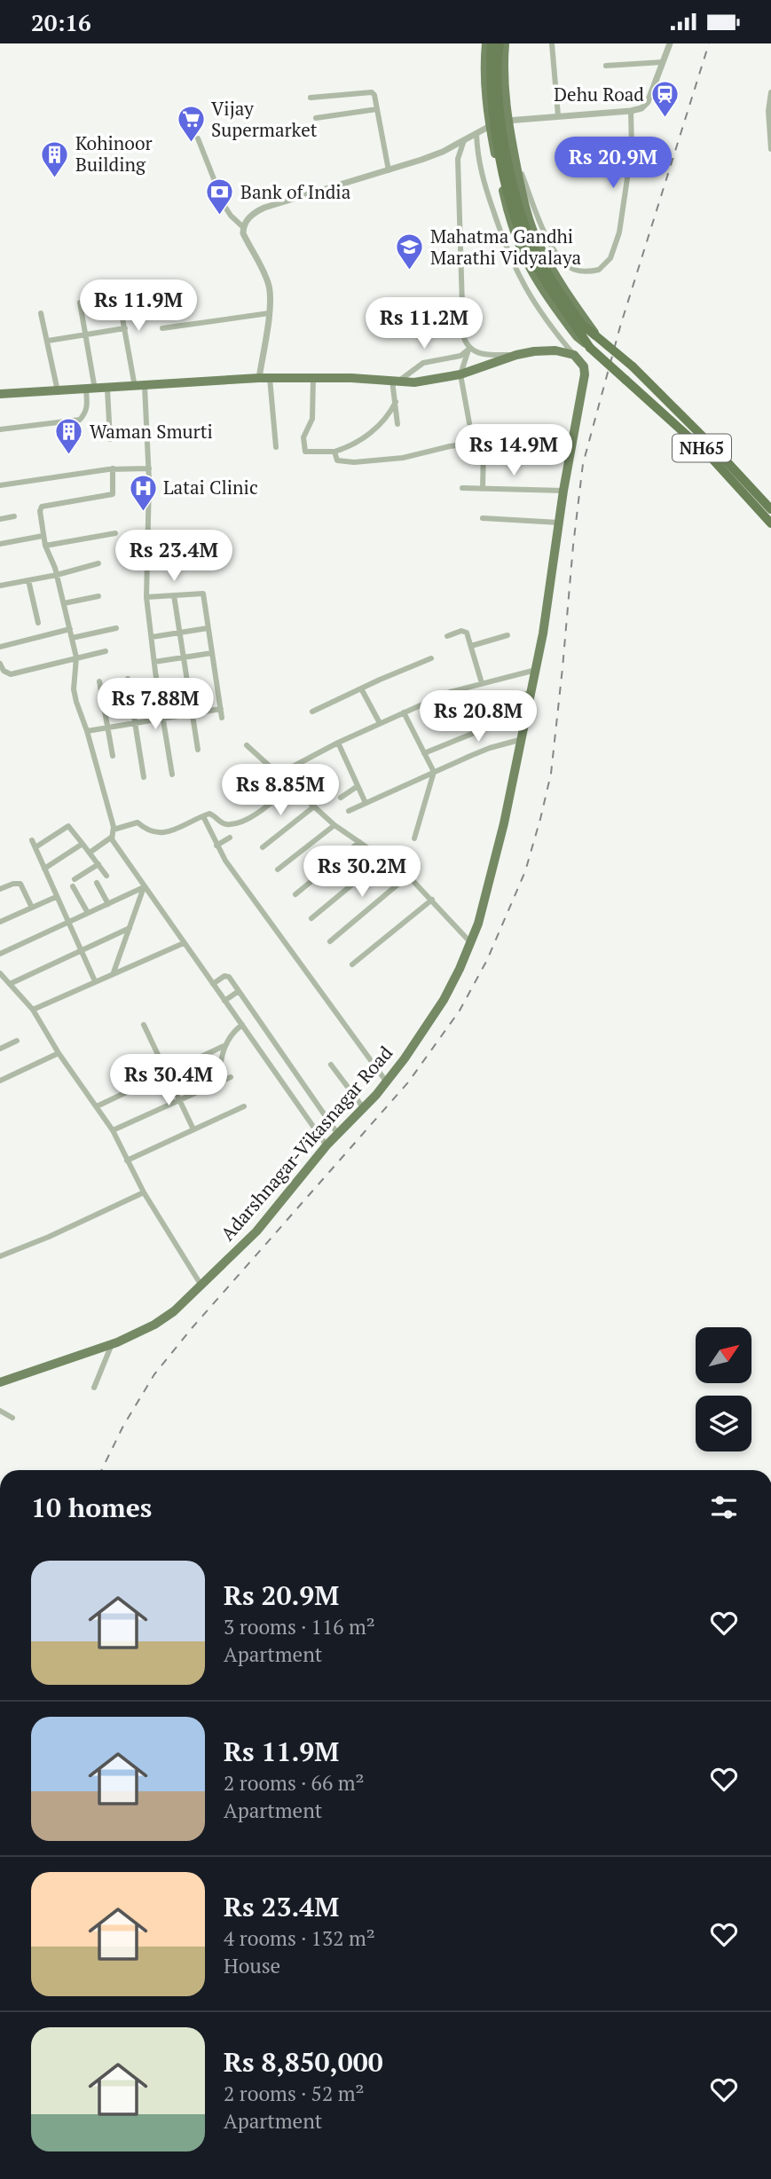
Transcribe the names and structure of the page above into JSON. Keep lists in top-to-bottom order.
{
  "streets": {
    "highway": ["NH65"],
    "main road": ["Adarshnagar-Vikasnagar Road"]
  },
  "places": {
    "station": ["Dehu Road"],
    "supermarket": ["Vijay Supermarket"],
    "building": ["Kohinoor Building", "Waman Smurti"],
    "bank": ["Bank of India"],
    "school or university": ["Mahatma Gandhi Marathi Vidyalaya"],
    "hospital": ["Latai Clinic"]
  },
  "north": "top right",
  "page": {
    "status": "20:16",
    "price": [
      "Rs 20.9M",
      "Rs 11.9M",
      "Rs 11.2M",
      "Rs 14.9M",
      "Rs 23.4M",
      "Rs 7.88M",
      "Rs 20.8M",
      "Rs 8.85M",
      "Rs 30.2M",
      "Rs 30.4M"
    ],
    "heading": "10 homes",
    "list": [
      {
        "name": "Rs 20.9M",
        "note": "3 rooms · 116 m² · Apartment"
      },
      {
        "name": "Rs 11.9M",
        "note": "2 rooms · 66 m² · Apartment"
      },
      {
        "name": "Rs 23.4M",
        "note": "4 rooms · 132 m² · House"
      },
      {
        "name": "Rs 8,850,000",
        "note": "2 rooms · 52 m² · Apartment"
      }
    ]
  }
}
